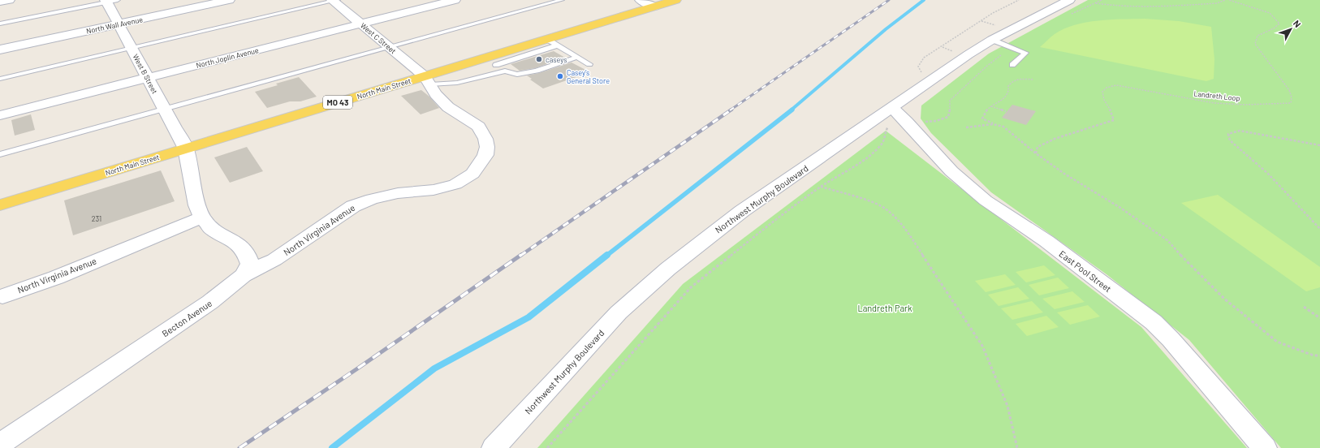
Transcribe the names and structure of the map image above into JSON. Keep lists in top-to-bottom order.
{
  "streets": {
    "main road": ["North Main Street", "MO 43"],
    "street": [
      "North Wall Avenue",
      "West C Street",
      "North Joplin Avenue",
      "West B Street",
      "Northwest Murphy Boulevard",
      "North Virginia Avenue",
      "East Pool Street",
      "Becton Avenue"
    ],
    "path": ["Landreth Loop"]
  },
  "crossings": [
    ["North Wall Avenue", "West B Street"],
    ["West C Street", "North Joplin Avenue"],
    ["West C Street", "North Main Street"],
    ["West C Street", "North Virginia Avenue"],
    ["North Joplin Avenue", "West B Street"],
    ["West B Street", "North Main Street"],
    ["Northwest Murphy Boulevard", "East Pool Street"],
    ["North Virginia Avenue", "Becton Avenue"]
  ],
  "parks": ["Landreth Park"],
  "places": ["caseys", "Casey's General Store"],
  "house_numbers": ["231"],
  "north": "top right"
}
